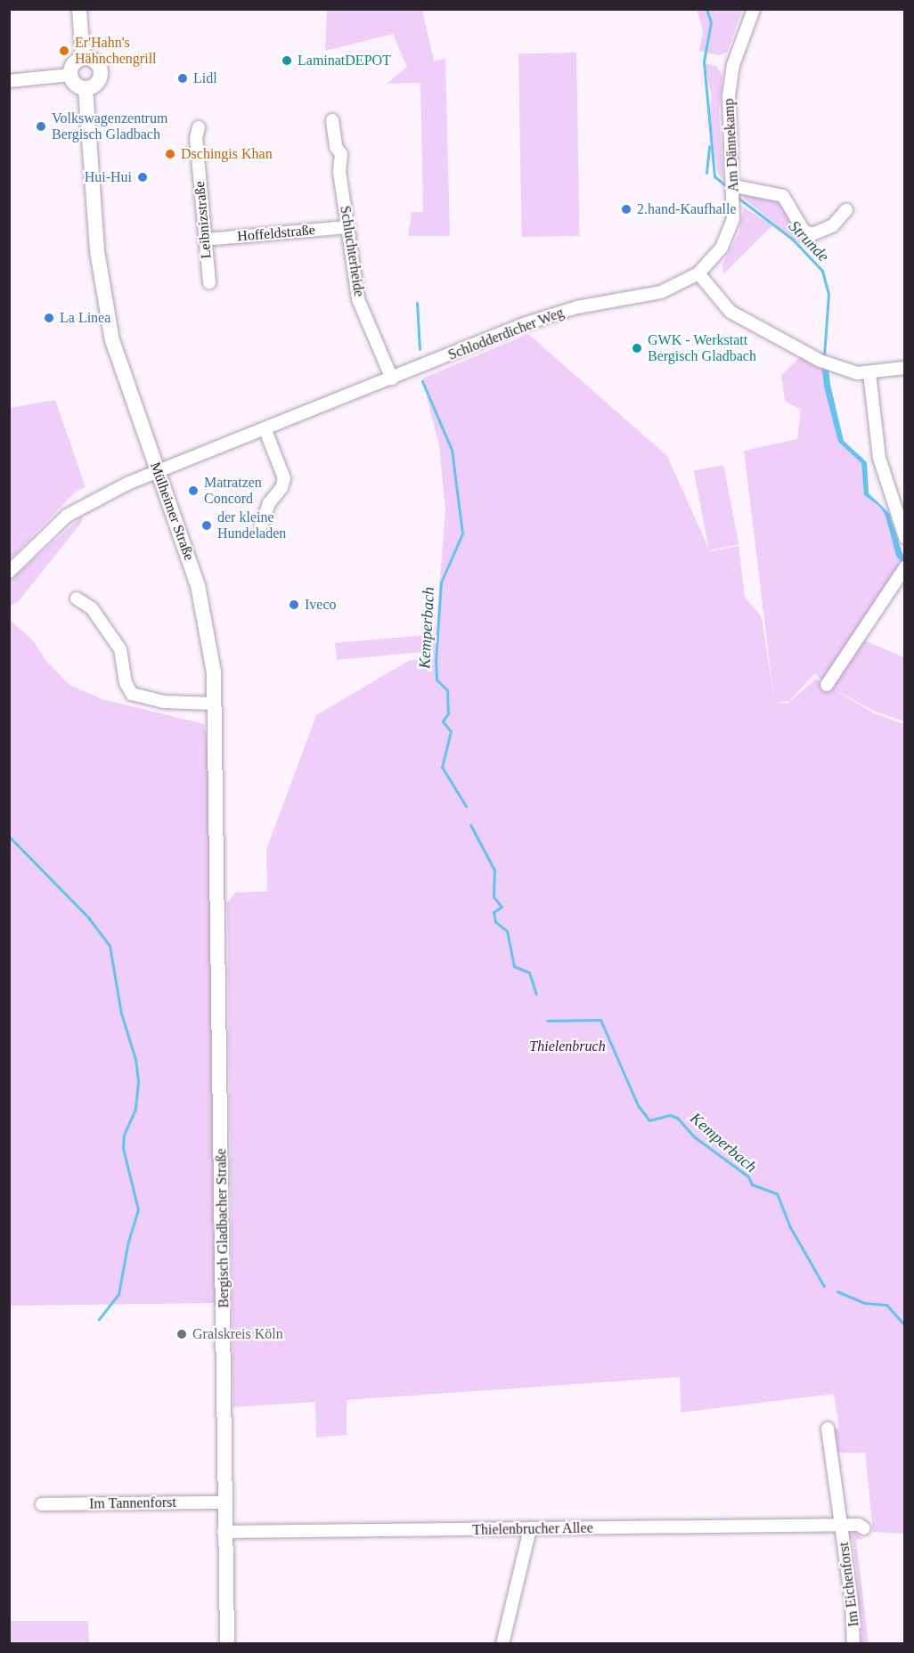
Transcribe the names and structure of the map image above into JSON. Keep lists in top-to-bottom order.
{
  "streets": {
    "main road": ["Mülheimer Straße", "Bergisch Gladbacher Straße"],
    "street": [
      "Am Dännekamp",
      "Leibnizstraße",
      "Hoffeldstraße",
      "Schluchterheide",
      "Schlodderdicher Weg",
      "Im Tannenforst",
      "Thielenbrucher Allee",
      "Im Eichenforst"
    ]
  },
  "crossings": [
    ["Am Dännekamp", "Schlodderdicher Weg"],
    ["Leibnizstraße", "Hoffeldstraße"],
    ["Hoffeldstraße", "Schluchterheide"],
    ["Schluchterheide", "Schlodderdicher Weg"],
    ["Schlodderdicher Weg", "Mülheimer Straße"],
    ["Mülheimer Straße", "Bergisch Gladbacher Straße"],
    ["Bergisch Gladbacher Straße", "Im Tannenforst"],
    ["Bergisch Gladbacher Straße", "Thielenbrucher Allee"],
    ["Thielenbrucher Allee", "Im Eichenforst"]
  ],
  "water": ["Strunde", "Kemperbach"],
  "parks": ["Thielenbruch"],
  "places": [
    "Er'Hahn's Hähnchengrill",
    "LaminatDEPOT",
    "Lidl",
    "Volkswagenzentrum Bergisch Gladbach",
    "Dschingis Khan",
    "Hui-Hui",
    "2.hand-Kaufhalle",
    "La Linea",
    "GWK - Werkstatt Bergisch Gladbach",
    "Matratzen Concord",
    "der kleine Hundeladen",
    "Iveco",
    "Gralskreis Köln"
  ]
}
